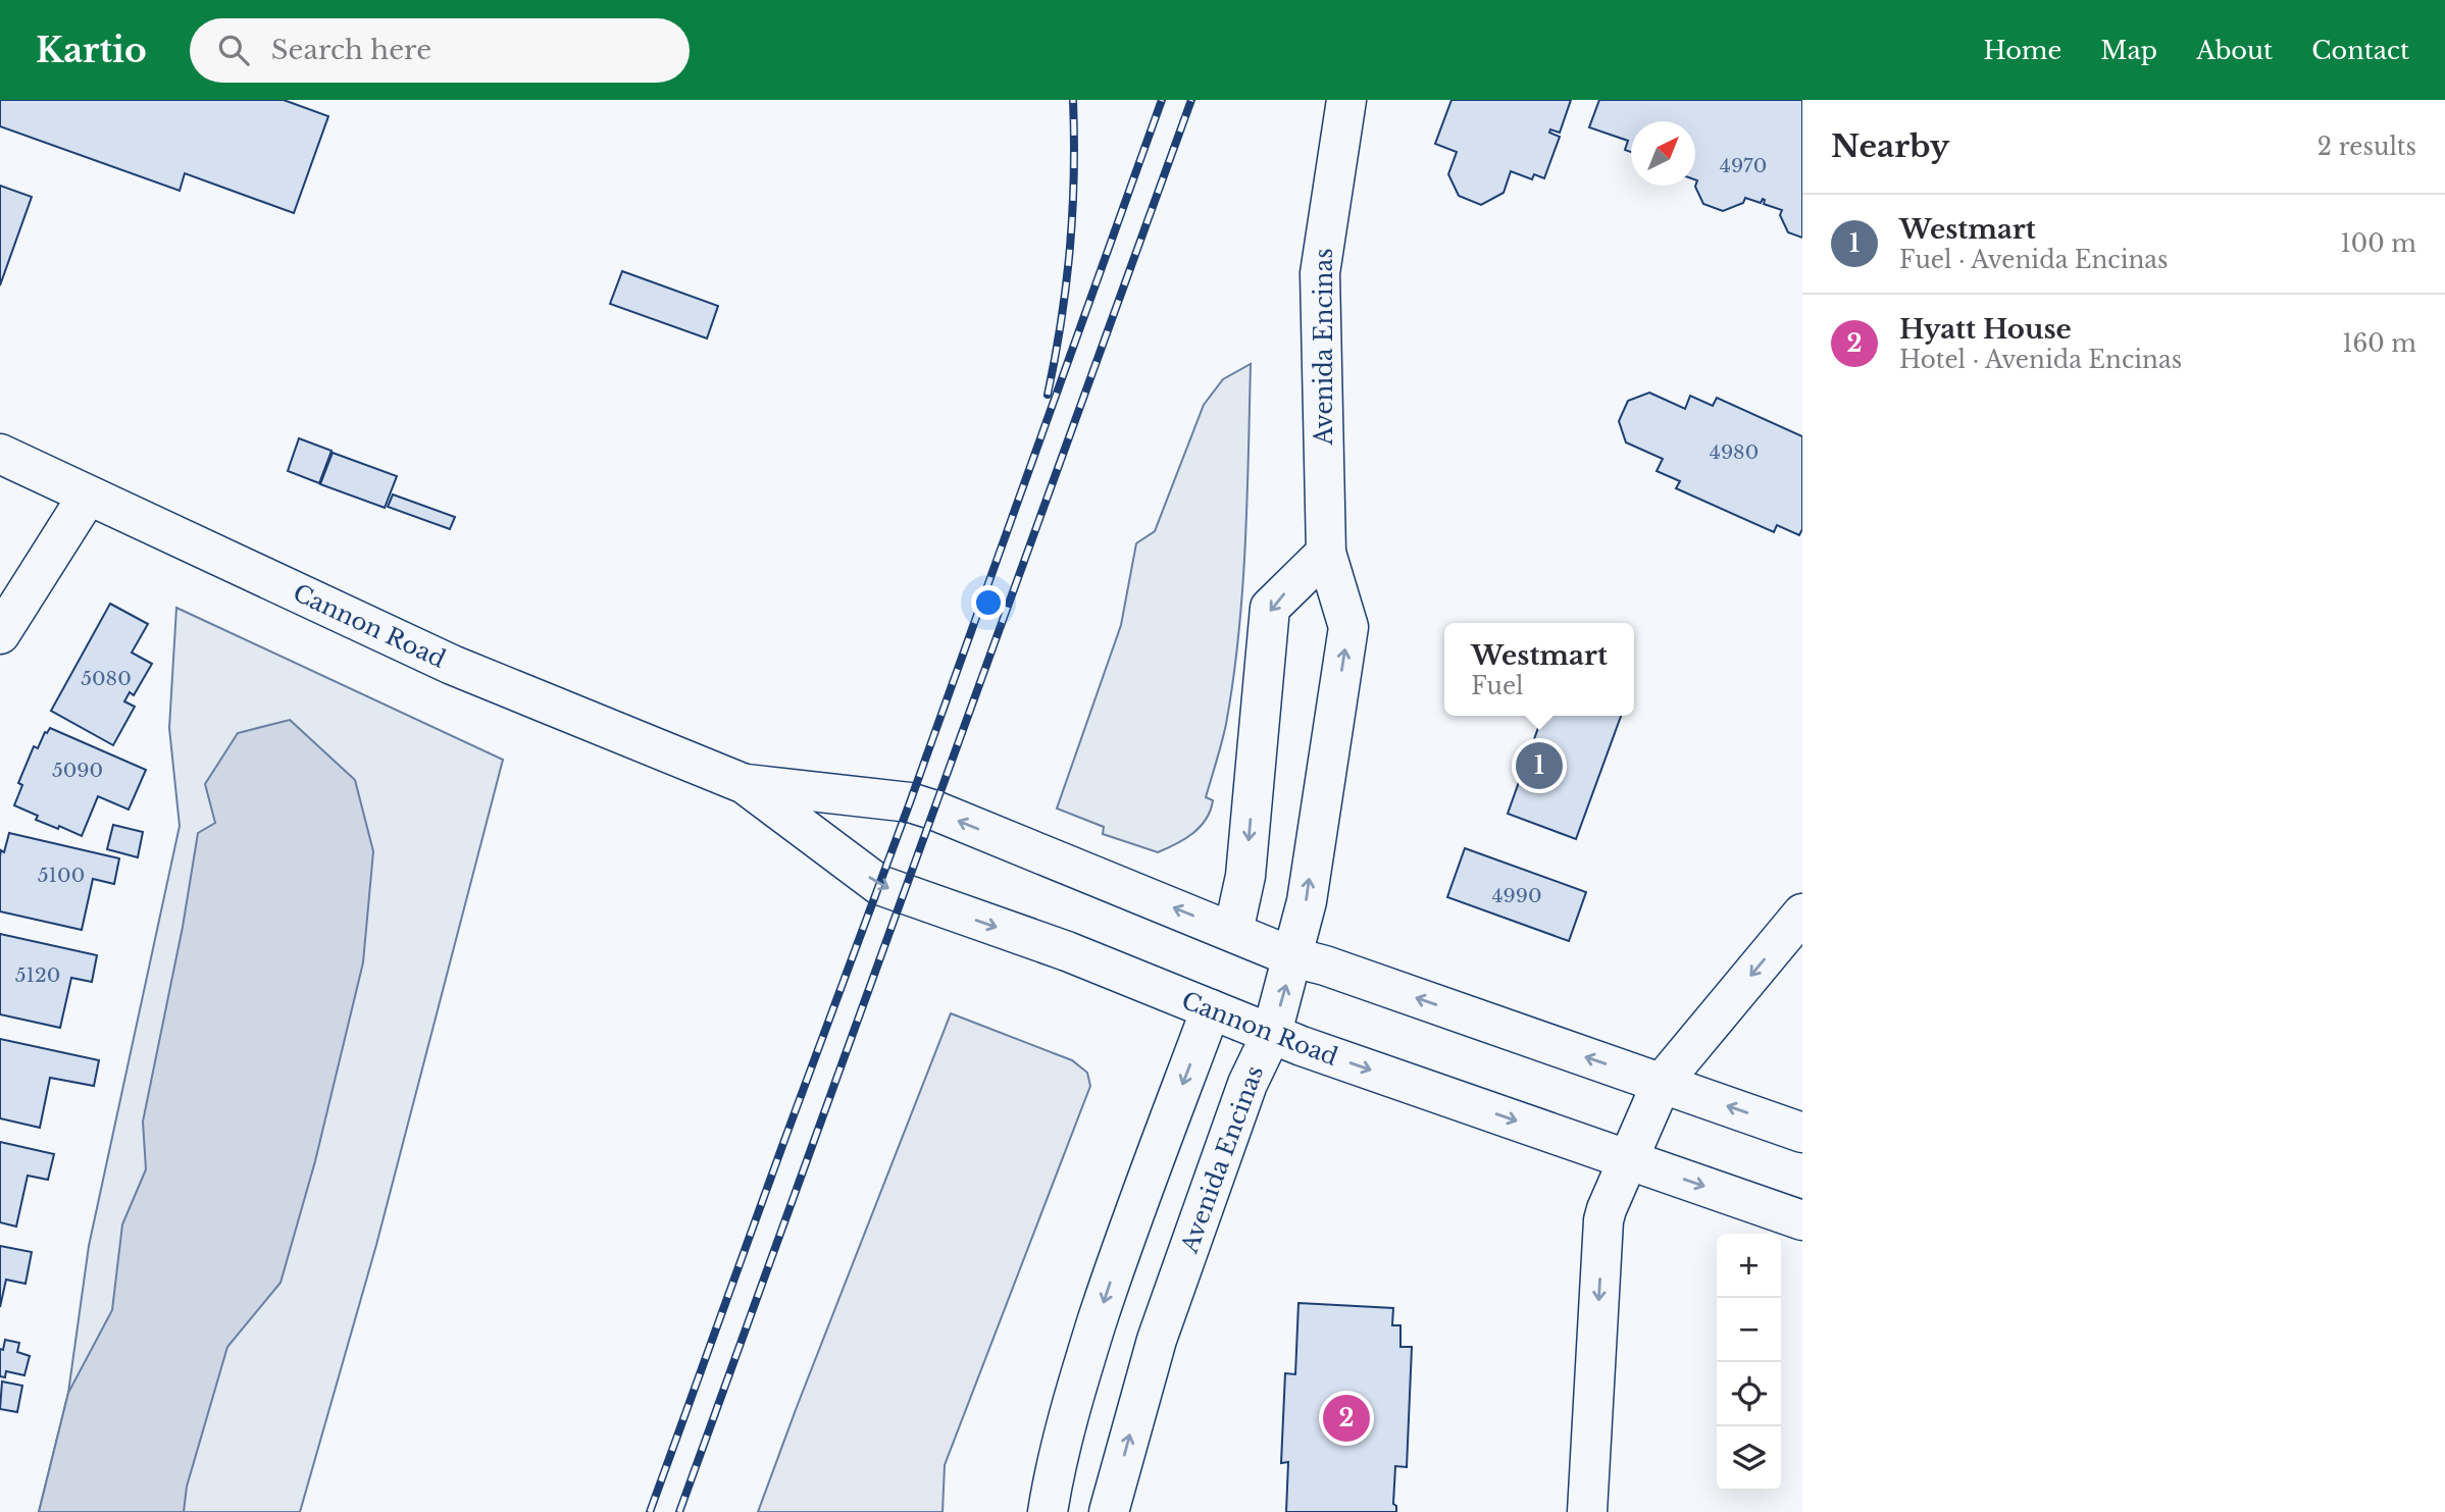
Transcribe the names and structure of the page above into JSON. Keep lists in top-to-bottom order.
{
  "streets": {
    "main road": ["Avenida Encinas", "Cannon Road"]
  },
  "crossings": [
    ["Avenida Encinas", "Cannon Road"]
  ],
  "house_numbers": [
    "4970",
    "4980",
    "5080",
    "5090",
    "5100",
    "4990",
    "5120"
  ],
  "north": "top right",
  "page": {
    "header": "Kartio",
    "search": "Search here",
    "nav": [
      "Home",
      "Map",
      "About",
      "Contact"
    ],
    "heading": ["Nearby", "2 results"],
    "list": [
      {
        "mark": "1",
        "name": "Westmart",
        "note": "Fuel · Avenida Encinas",
        "value": "100 m"
      },
      {
        "mark": "2",
        "name": "Hyatt House",
        "note": "Hotel · Avenida Encinas",
        "value": "160 m"
      }
    ],
    "popup": ["Westmart", "Fuel"],
    "pins": ["1", "2"],
    "map_buttons": ["+", "−"]
  }
}
